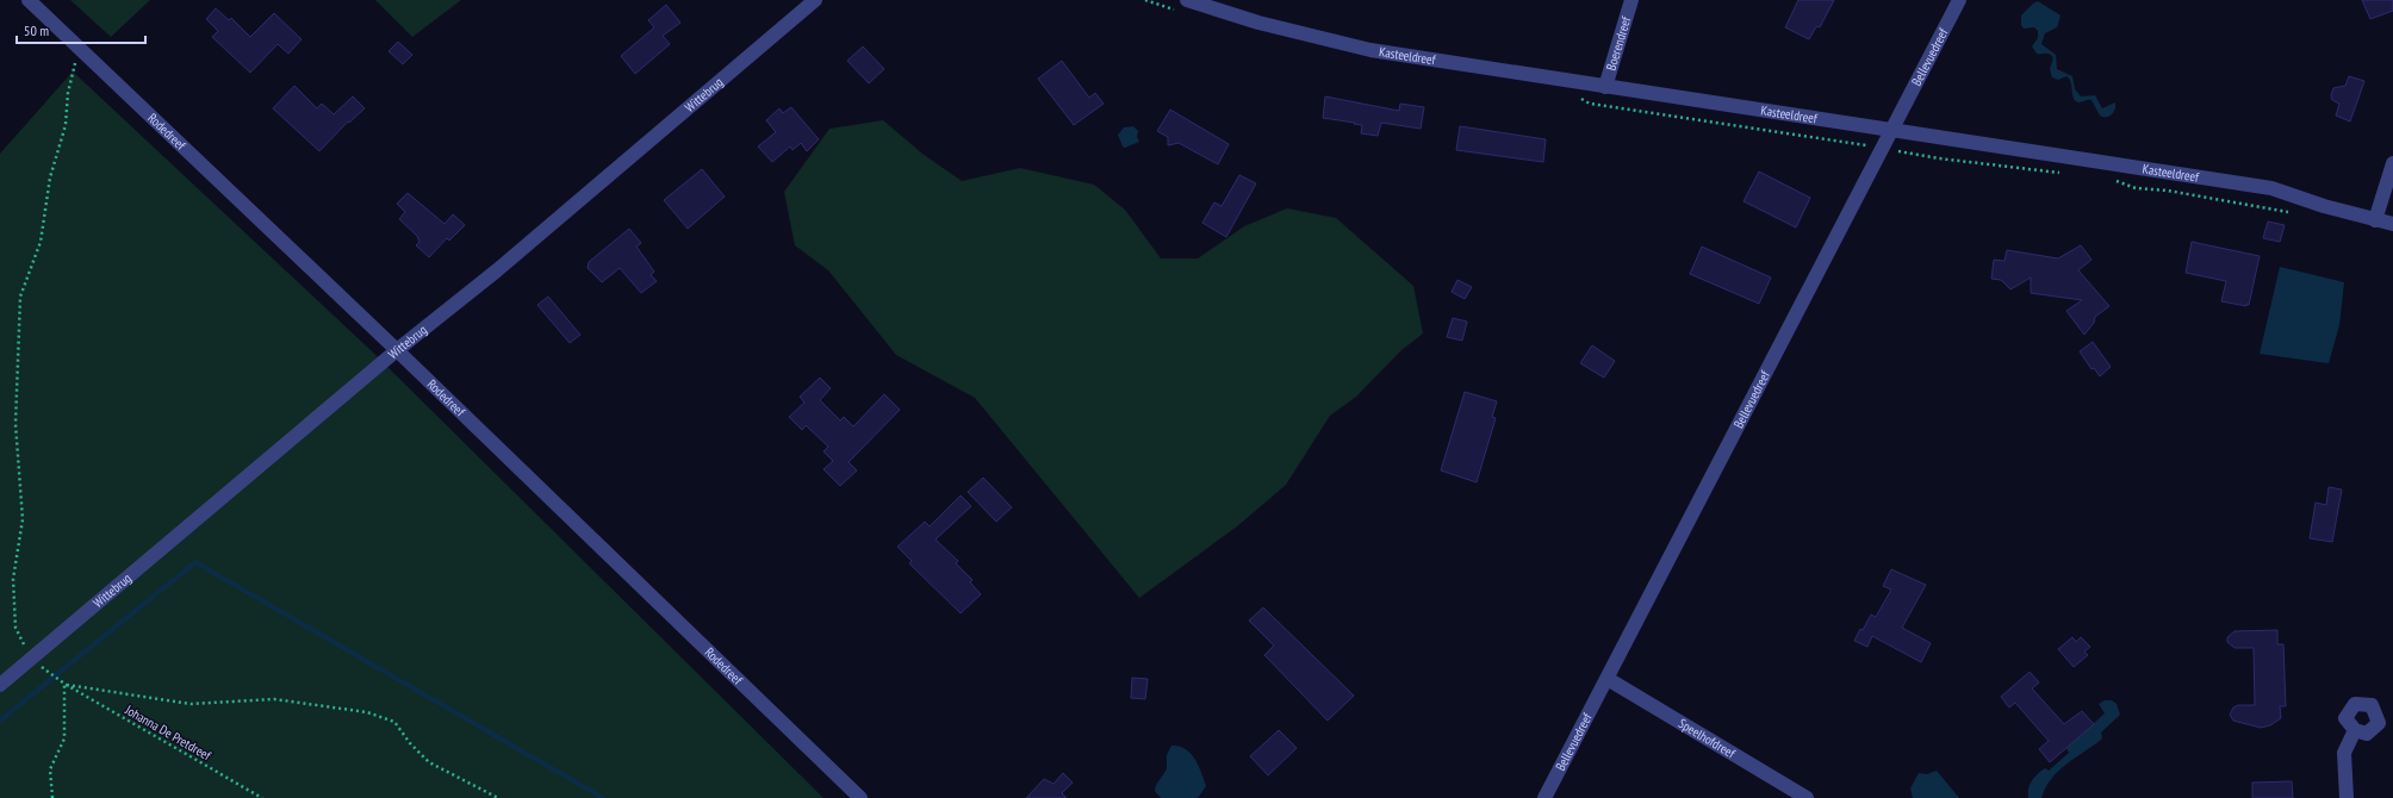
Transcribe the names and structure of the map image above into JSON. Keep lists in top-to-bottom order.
{
  "streets": {
    "street": [
      "Boerendreef",
      "Kasteeldreef",
      "Bellevuedreef",
      "Wittebrug",
      "Rodedreef",
      "Speelhofdreef"
    ],
    "path": ["Johanna De Pretdreef"]
  },
  "crossings": [
    ["Boerendreef", "Kasteeldreef"],
    ["Kasteeldreef", "Bellevuedreef"],
    ["Bellevuedreef", "Speelhofdreef"],
    ["Wittebrug", "Rodedreef"],
    ["Wittebrug", "Johanna De Pretdreef"]
  ],
  "scale_bar": "50 m"
}
